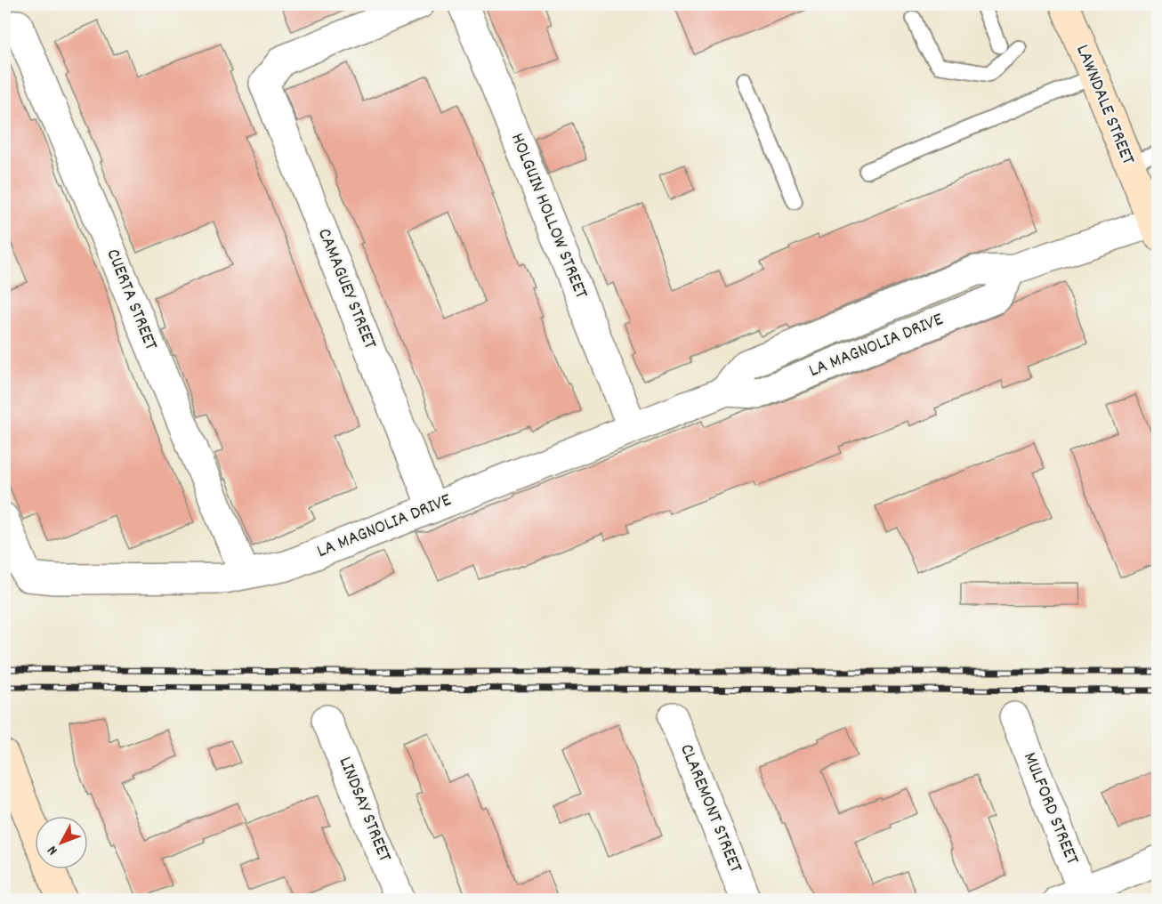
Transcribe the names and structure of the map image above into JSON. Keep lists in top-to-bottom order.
{
  "streets": {
    "main road": ["LAWNDALE STREET"],
    "street": [
      "HOLGUIN HOLLOW STREET",
      "CAMAGUEY STREET",
      "CUERTA STREET",
      "LA MAGNOLIA DRIVE",
      "CLAREMONT STREET",
      "MULFORD STREET",
      "LINDSAY STREET"
    ]
  },
  "crossings": [
    ["LAWNDALE STREET", "LA MAGNOLIA DRIVE"],
    ["HOLGUIN HOLLOW STREET", "LA MAGNOLIA DRIVE"],
    ["CAMAGUEY STREET", "LA MAGNOLIA DRIVE"],
    ["CUERTA STREET", "LA MAGNOLIA DRIVE"]
  ],
  "north": "bottom left"
}
